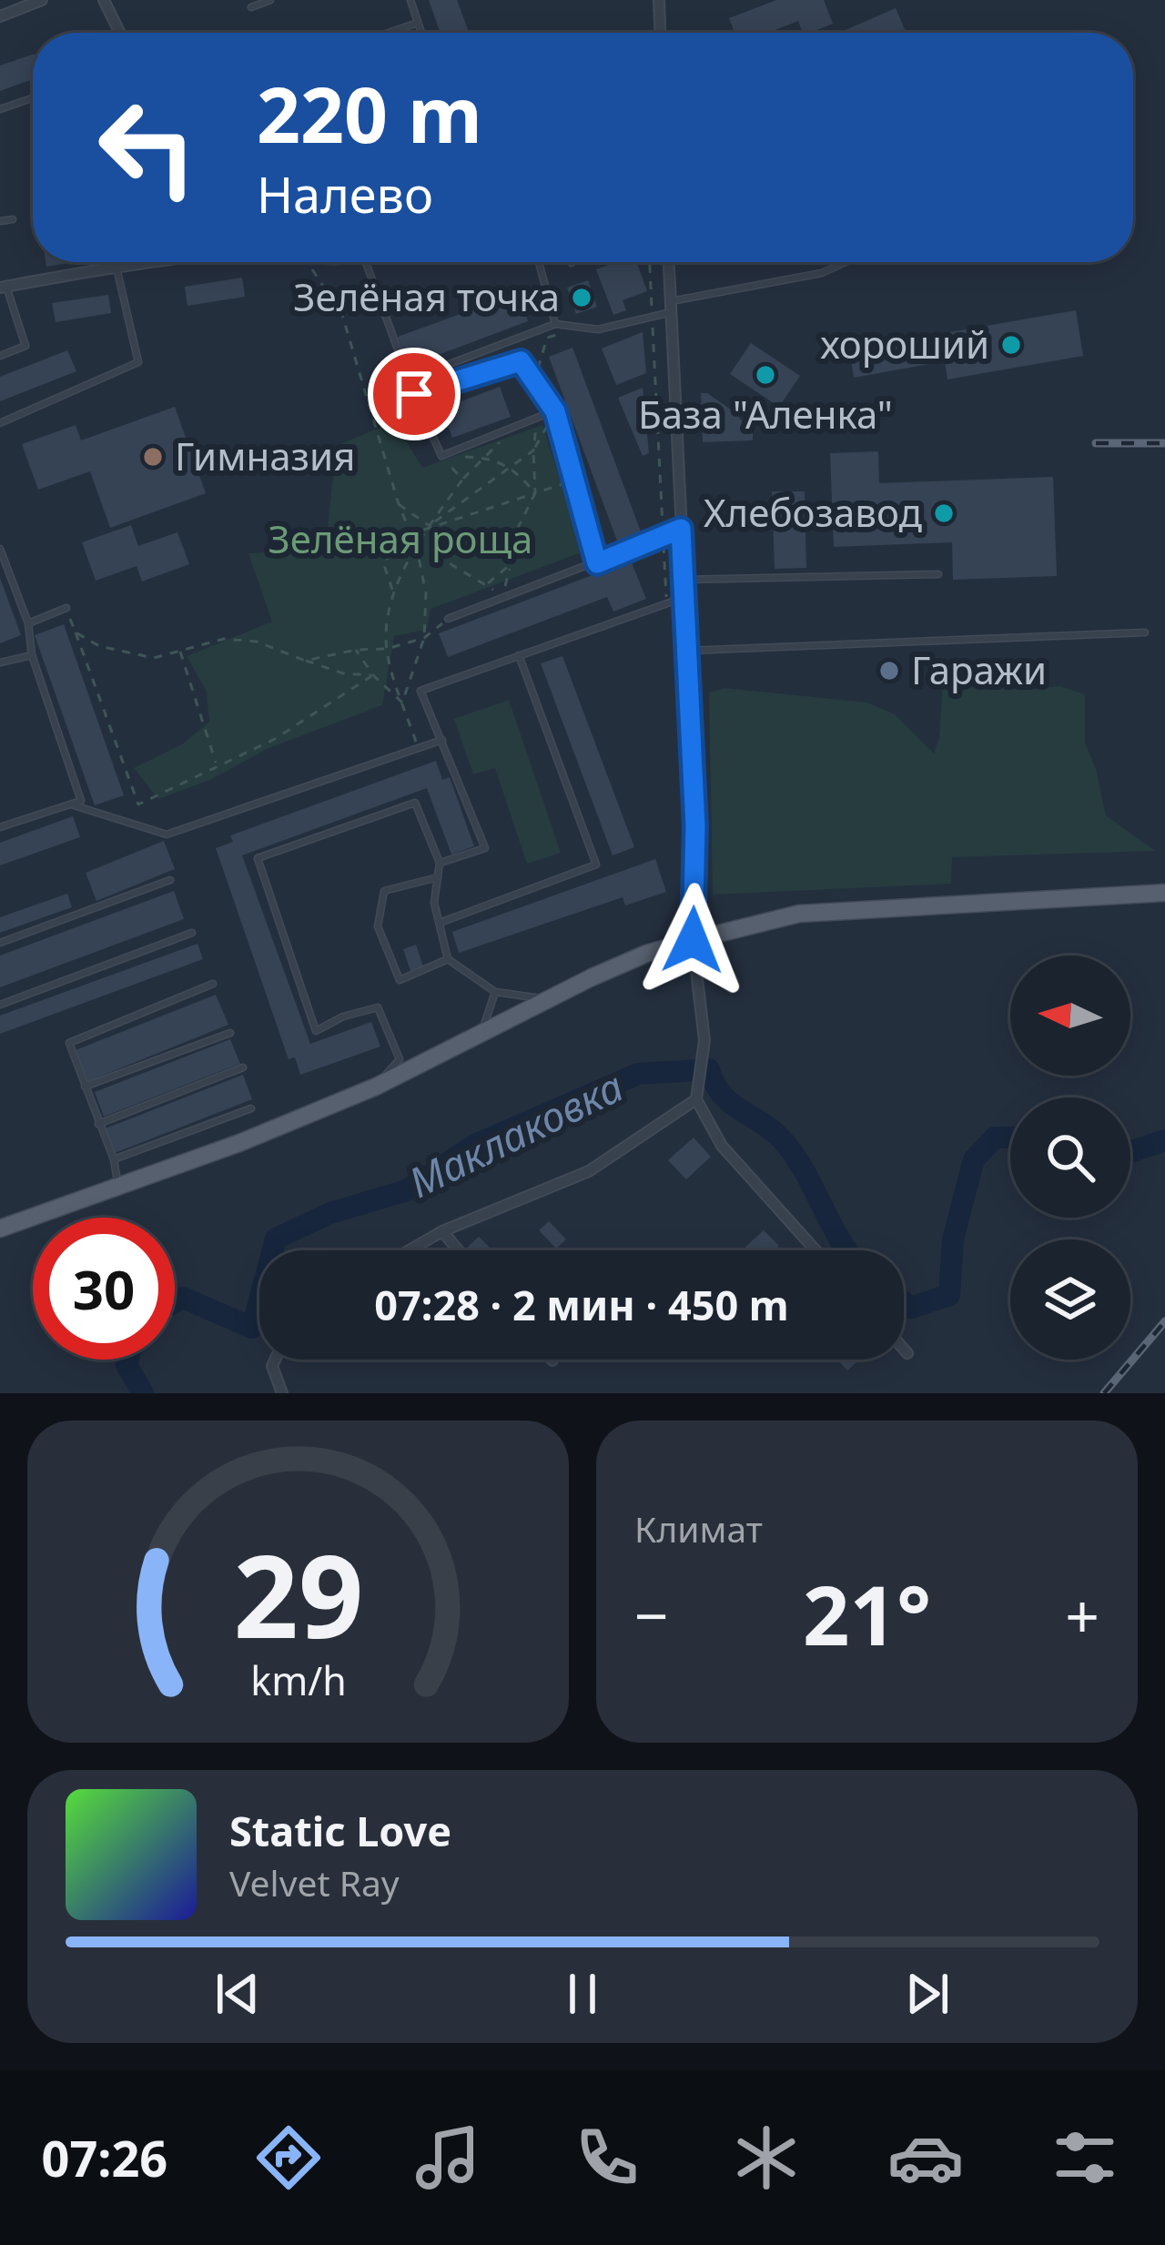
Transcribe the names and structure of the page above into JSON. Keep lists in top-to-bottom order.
{
  "water": ["Маклаковка"],
  "parks": ["Зелёная роща"],
  "places": [
    "Зелёная точка",
    "хороший",
    "База \"Аленка\"",
    "Гимназия",
    "Хлебозавод",
    "Гаражи"
  ],
  "north": "left",
  "page": {
    "turn": ["220 m", "Налево"],
    "limit": "30",
    "trip": "07:28 · 2 мин · 450 m",
    "tile": "Климат",
    "heat": ["−", "21°", "+"],
    "song": ["Static Love", "Velvet Ray"],
    "tabs": "07:26",
    "gauge": ["29", "km/h"]
  }
}
